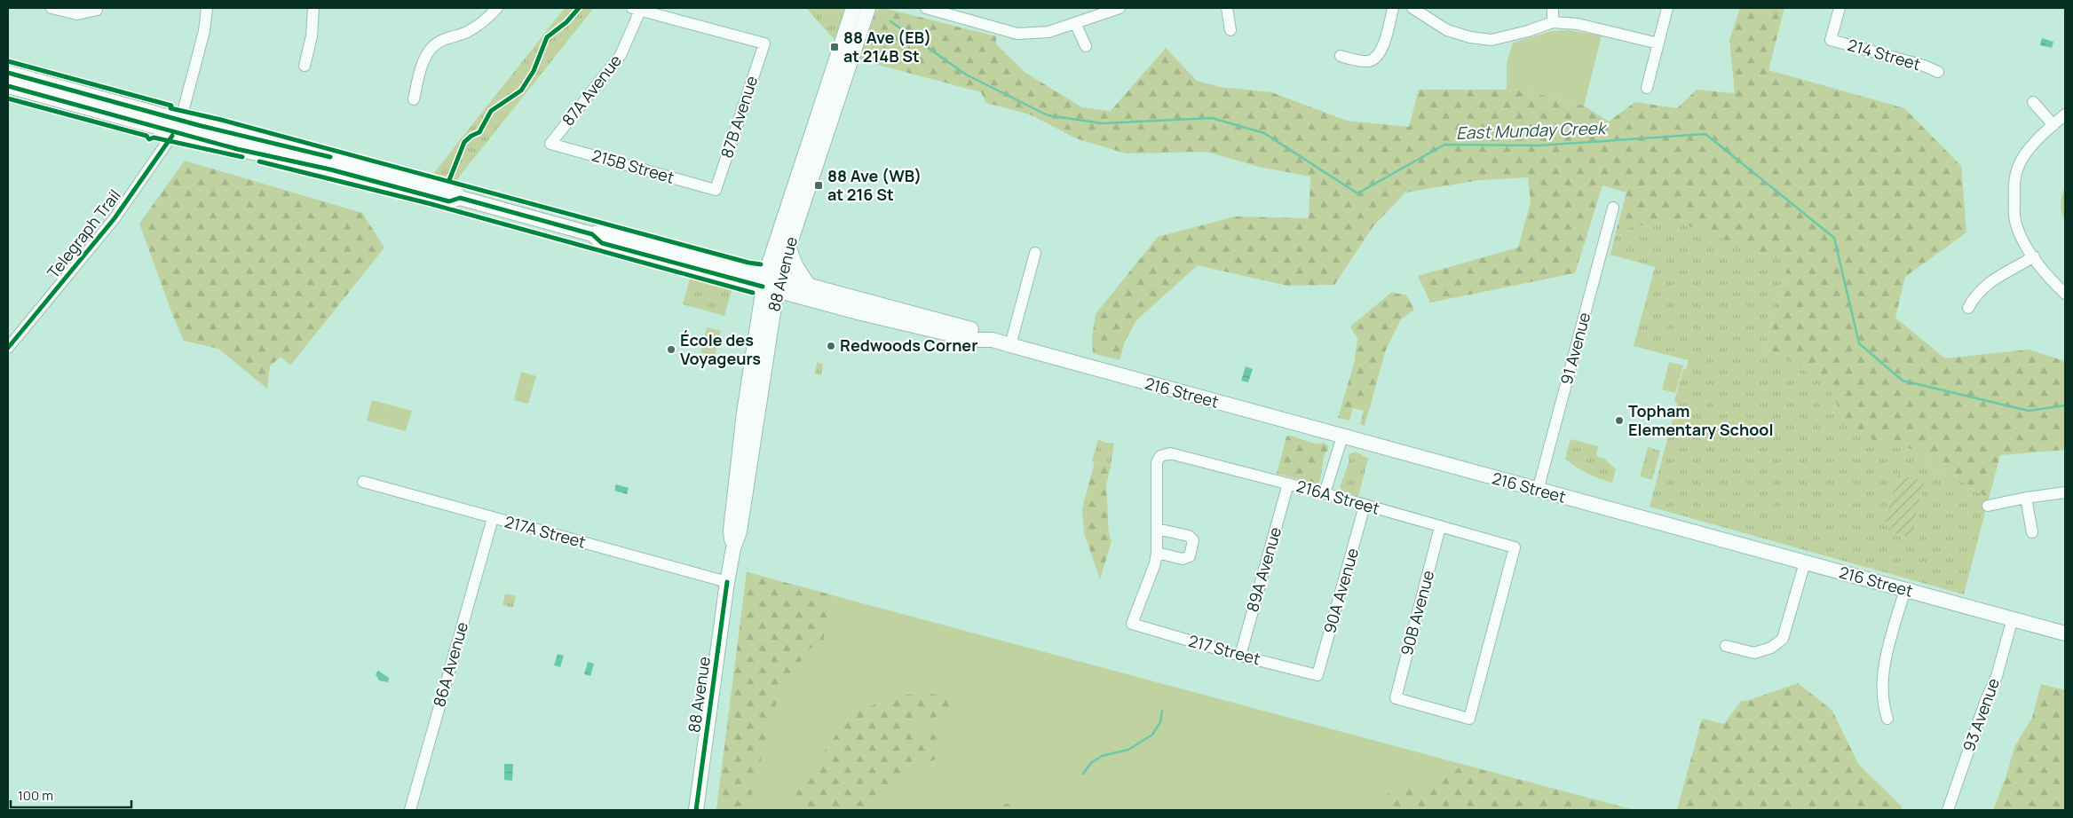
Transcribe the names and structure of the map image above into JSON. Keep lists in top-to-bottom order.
{
  "streets": {
    "main road": ["88 Avenue", "216 Street"],
    "street": [
      "214 Street",
      "87A Avenue",
      "87B Avenue",
      "215B Street",
      "Telegraph Trail",
      "91 Avenue",
      "216A Street",
      "217A Street",
      "89A Avenue",
      "90A Avenue",
      "90B Avenue",
      "217 Street",
      "86A Avenue",
      "93 Avenue"
    ]
  },
  "crossings": [
    ["87A Avenue", "87B Avenue"],
    ["87A Avenue", "215B Street"],
    ["87B Avenue", "215B Street"],
    ["Telegraph Trail", "216 Street"],
    ["88 Avenue", "216 Street"],
    ["88 Avenue", "217A Street"],
    ["91 Avenue", "216 Street"],
    ["216 Street", "93 Avenue"],
    ["216A Street", "89A Avenue"],
    ["216A Street", "90A Avenue"],
    ["216A Street", "90B Avenue"],
    ["217A Street", "86A Avenue"],
    ["89A Avenue", "217 Street"],
    ["90A Avenue", "217 Street"]
  ],
  "water": ["East Munday Creek"],
  "places": {
    "transit": ["88 Ave (EB) at 214B St", "88 Ave (WB) at 216 St"],
    "other": ["Redwoods Corner", "École des Voyageurs", "Topham Elementary School"]
  },
  "scale_bar": "100 m"
}
